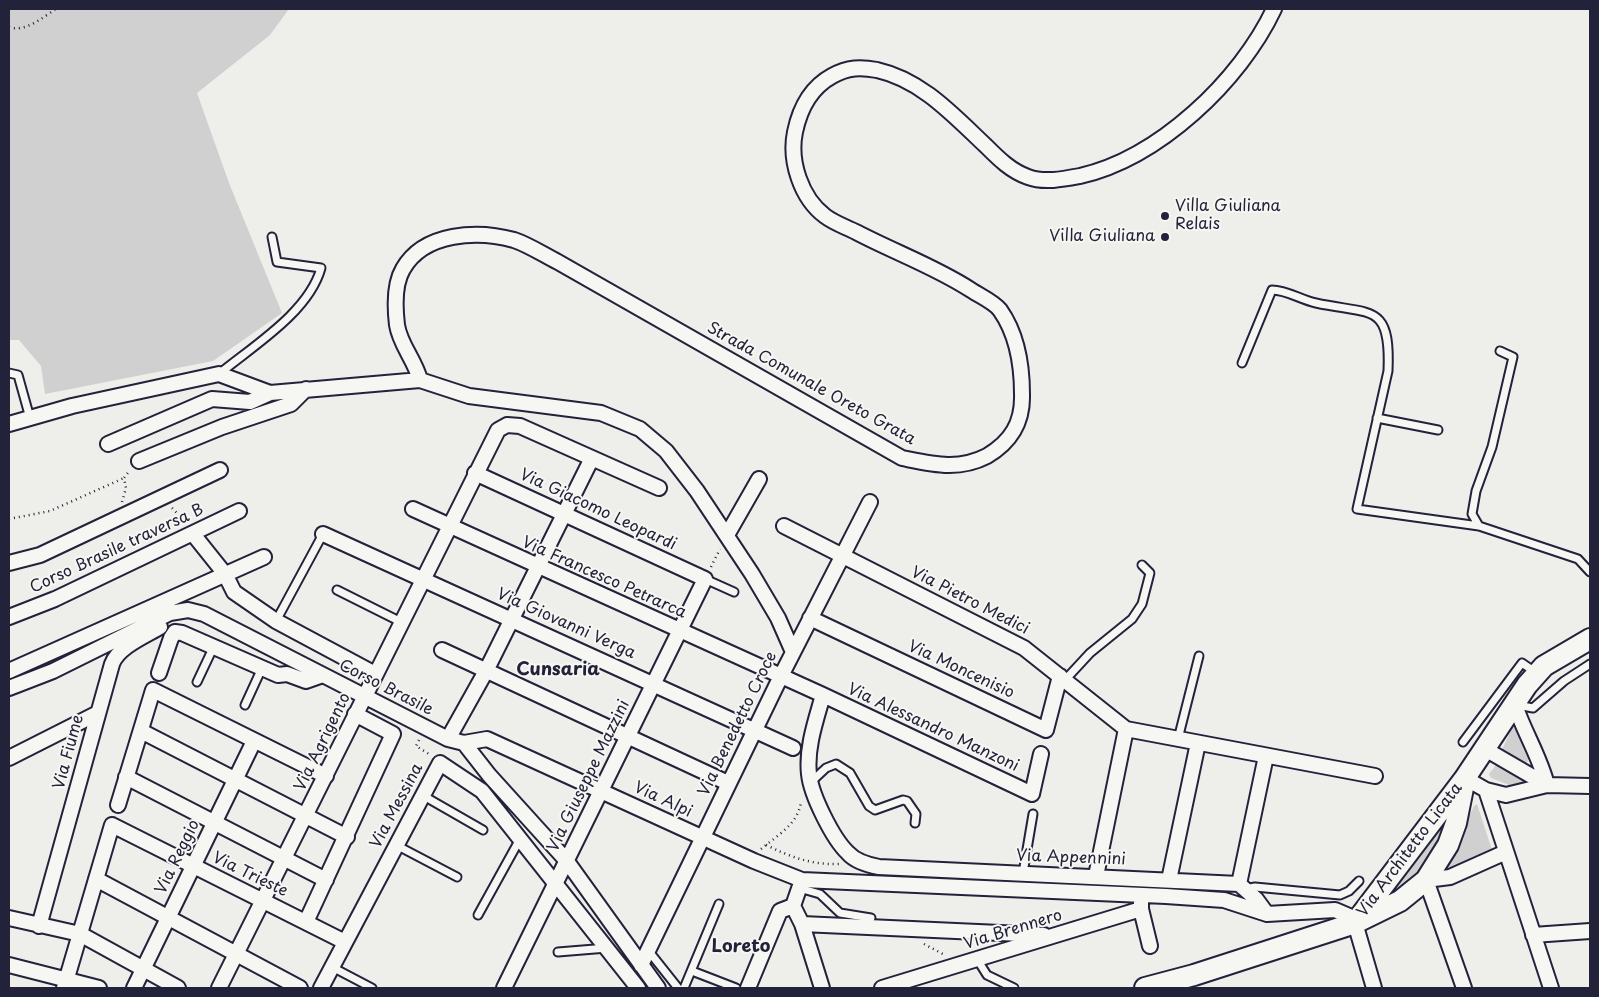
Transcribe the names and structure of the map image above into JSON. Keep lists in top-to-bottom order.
{
  "streets": {
    "street": [
      "Strada Comunale Oreto Grata",
      "Via Giacomo Leopardi",
      "Corso Brasile traversa B",
      "Via Francesco Petrarca",
      "Via Pietro Medici",
      "Via Giovanni Verga",
      "Via Moncenisio",
      "Corso Brasile",
      "Via Benedetto Croce",
      "Via Alessandro Manzoni",
      "Via Agrigento",
      "Via Fiume",
      "Via Giuseppe Mazzini",
      "Via Alpi",
      "Via Messina",
      "Via Architetto Licata",
      "Via Reggio",
      "Via Appennini",
      "Via Trieste",
      "Via Brennero"
    ]
  },
  "crossings": [
    ["Via Giacomo Leopardi", "Via Agrigento"],
    ["Via Giacomo Leopardi", "Via Giuseppe Mazzini"],
    ["Via Francesco Petrarca", "Via Benedetto Croce"],
    ["Via Francesco Petrarca", "Via Alessandro Manzoni"],
    ["Via Francesco Petrarca", "Via Agrigento"],
    ["Via Francesco Petrarca", "Via Giuseppe Mazzini"],
    ["Via Pietro Medici", "Via Moncenisio"],
    ["Via Pietro Medici", "Via Benedetto Croce"],
    ["Via Giovanni Verga", "Via Benedetto Croce"],
    ["Via Giovanni Verga", "Via Agrigento"],
    ["Via Giovanni Verga", "Via Giuseppe Mazzini"],
    ["Via Moncenisio", "Via Benedetto Croce"],
    ["Corso Brasile", "Via Agrigento"],
    ["Corso Brasile", "Via Fiume"],
    ["Corso Brasile", "Via Alpi"],
    ["Via Benedetto Croce", "Via Alessandro Manzoni"],
    ["Via Benedetto Croce", "Via Alpi"],
    ["Via Agrigento", "Via Trieste"],
    ["Via Giuseppe Mazzini", "Via Alpi"],
    ["Via Giuseppe Mazzini", "Via Messina"],
    ["Via Alpi", "Via Appennini"],
    ["Via Messina", "Via Trieste"],
    ["Via Architetto Licata", "Via Appennini"],
    ["Via Reggio", "Via Trieste"],
    ["Via Appennini", "Via Brennero"]
  ],
  "districts": ["Cunsaria", "Loreto"],
  "places": ["Villa Giuliana Relais", "Villa Giuliana"]
}
